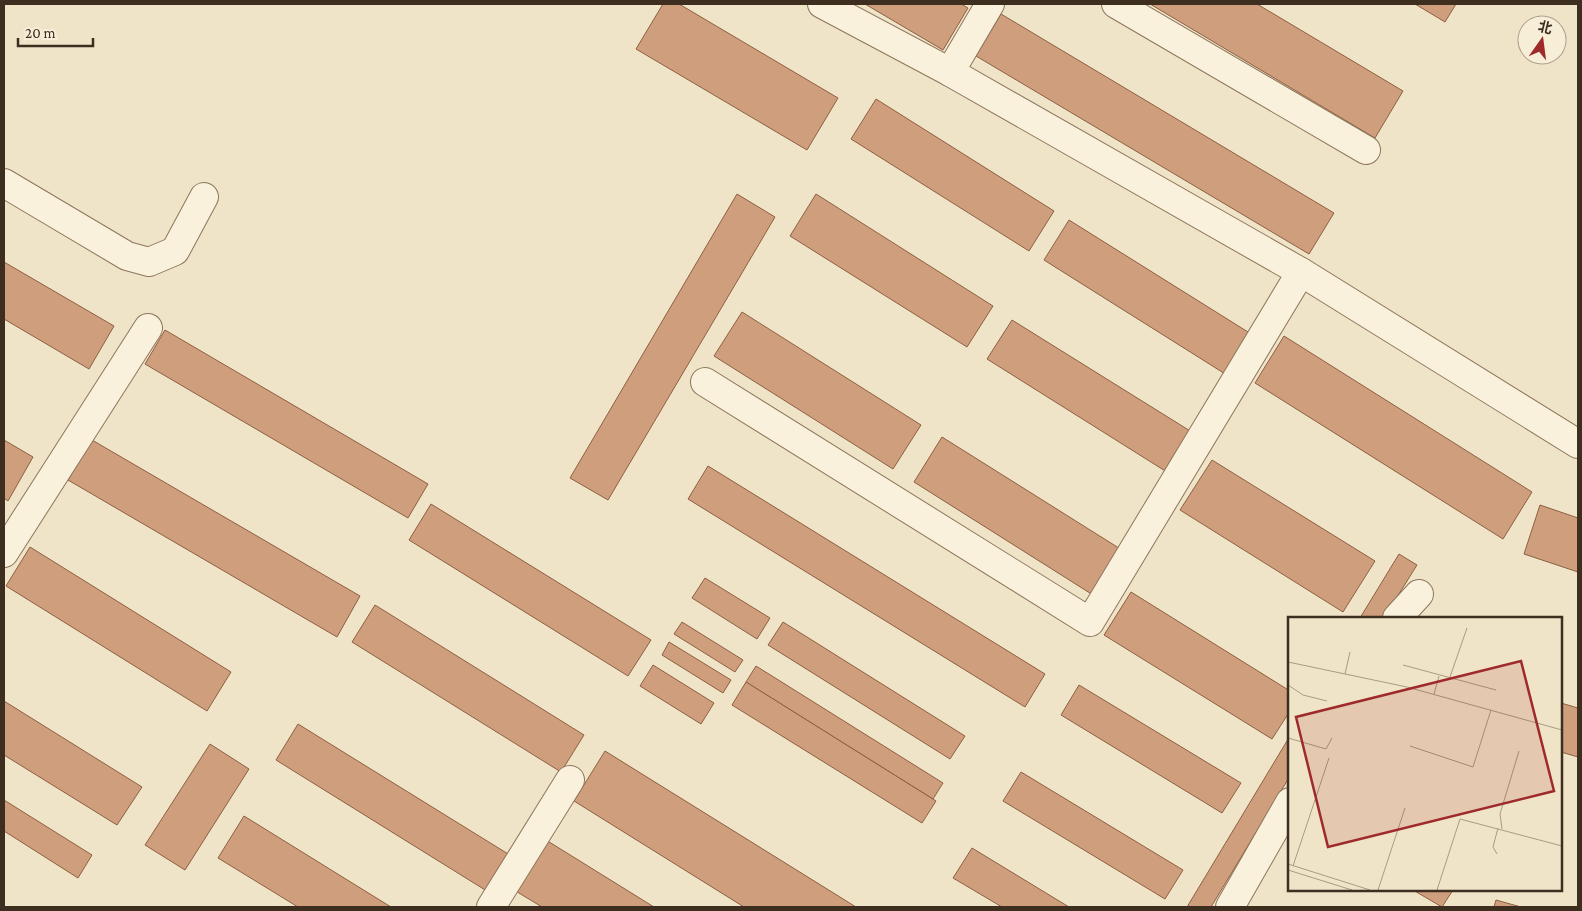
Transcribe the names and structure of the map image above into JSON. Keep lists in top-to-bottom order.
{
  "scale_bar": "20 m",
  "north": "top"
}
